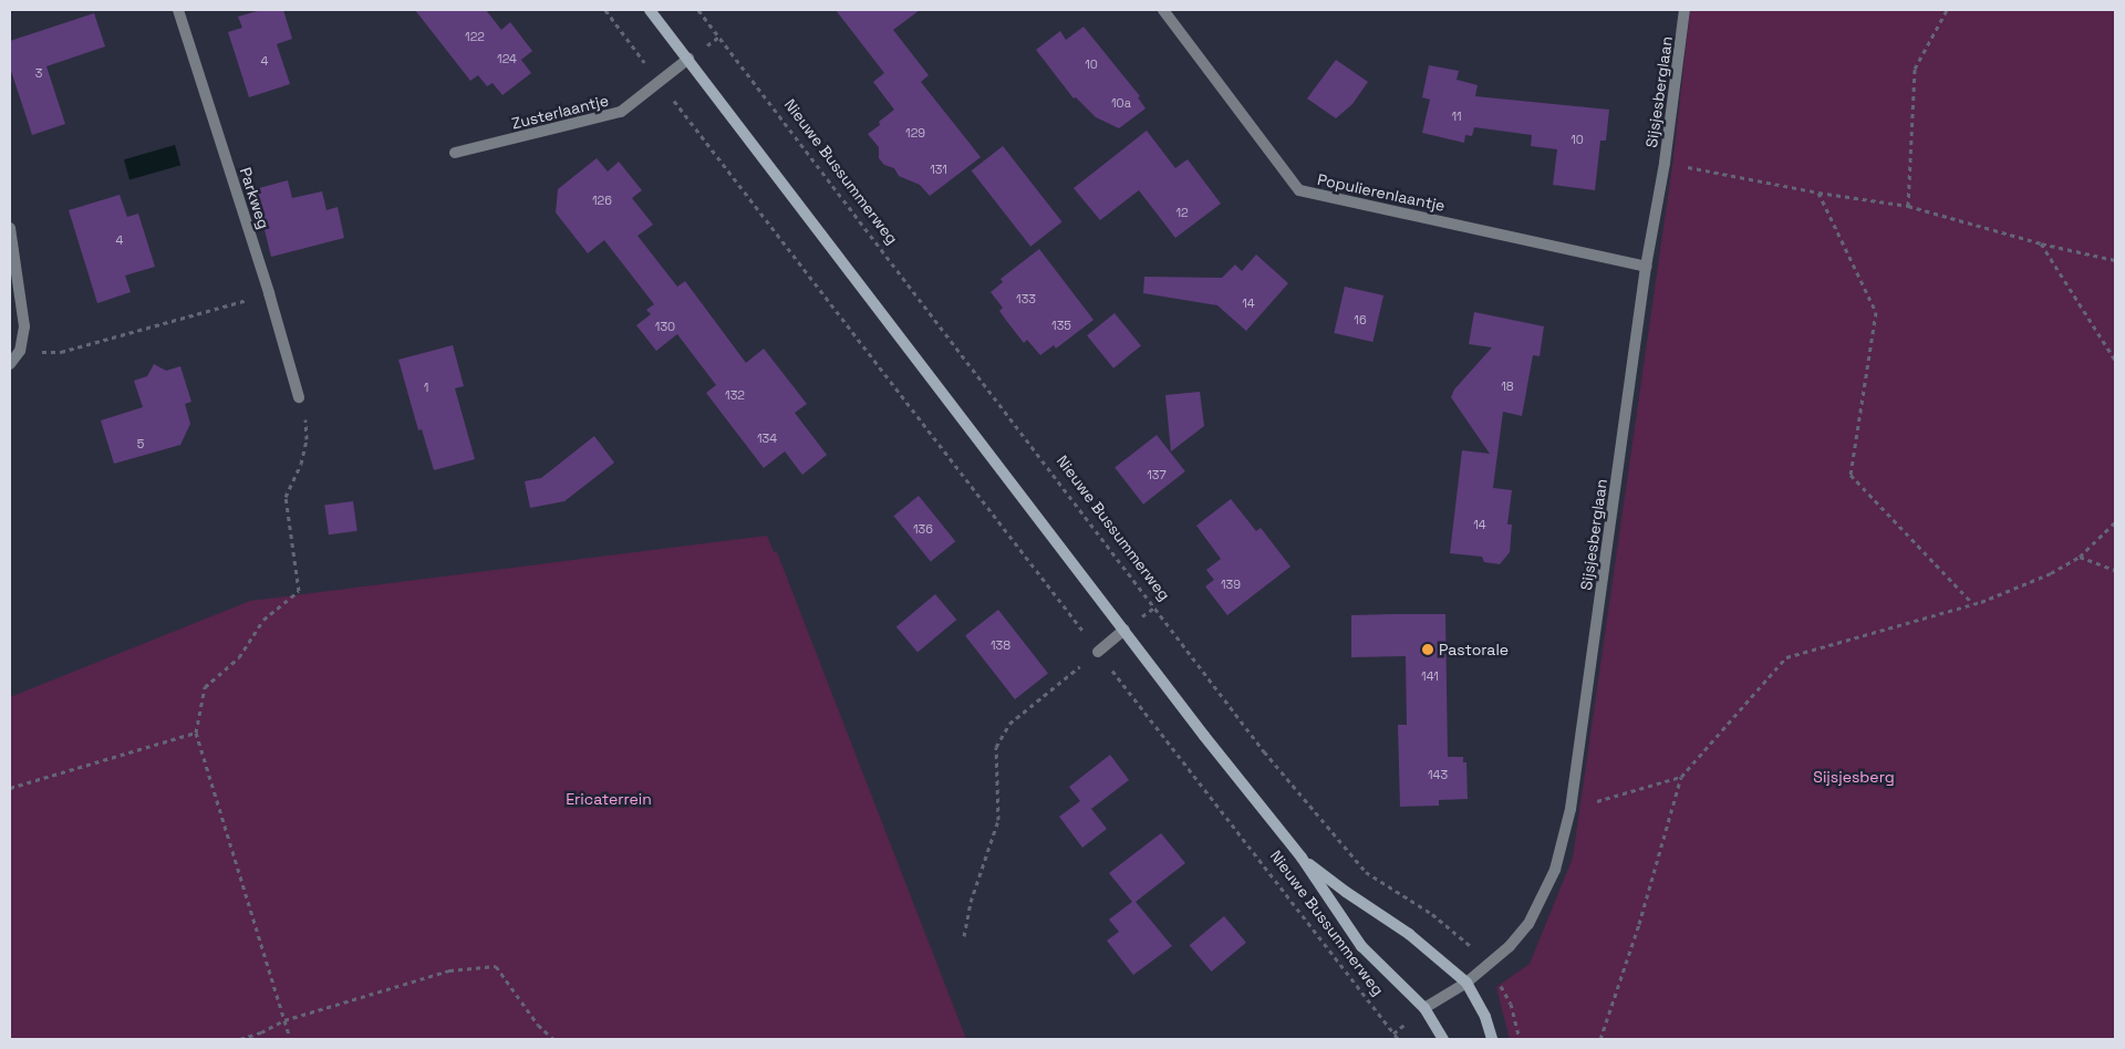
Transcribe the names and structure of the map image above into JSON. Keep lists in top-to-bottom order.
{
  "streets": {
    "main road": ["Nieuwe Bussummerweg"],
    "street": [
      "Sijsjesberglaan",
      "Zusterlaantje",
      "Populierenlaantje",
      "Parkweg"
    ]
  },
  "crossings": [
    ["Sijsjesberglaan", "Nieuwe Bussummerweg"],
    ["Sijsjesberglaan", "Populierenlaantje"],
    ["Zusterlaantje", "Nieuwe Bussummerweg"]
  ],
  "parks": ["Sijsjesberg", "Ericaterrein"],
  "places": ["Pastorale"],
  "house_numbers": [
    "122",
    "124",
    "4",
    "10",
    "3",
    "10a",
    "11",
    "129",
    "10",
    "131",
    "126",
    "12",
    "4",
    "133",
    "14",
    "16",
    "135",
    "130",
    "18",
    "1",
    "132",
    "134",
    "5",
    "137",
    "14",
    "136",
    "139",
    "138",
    "141",
    "143"
  ]
}
